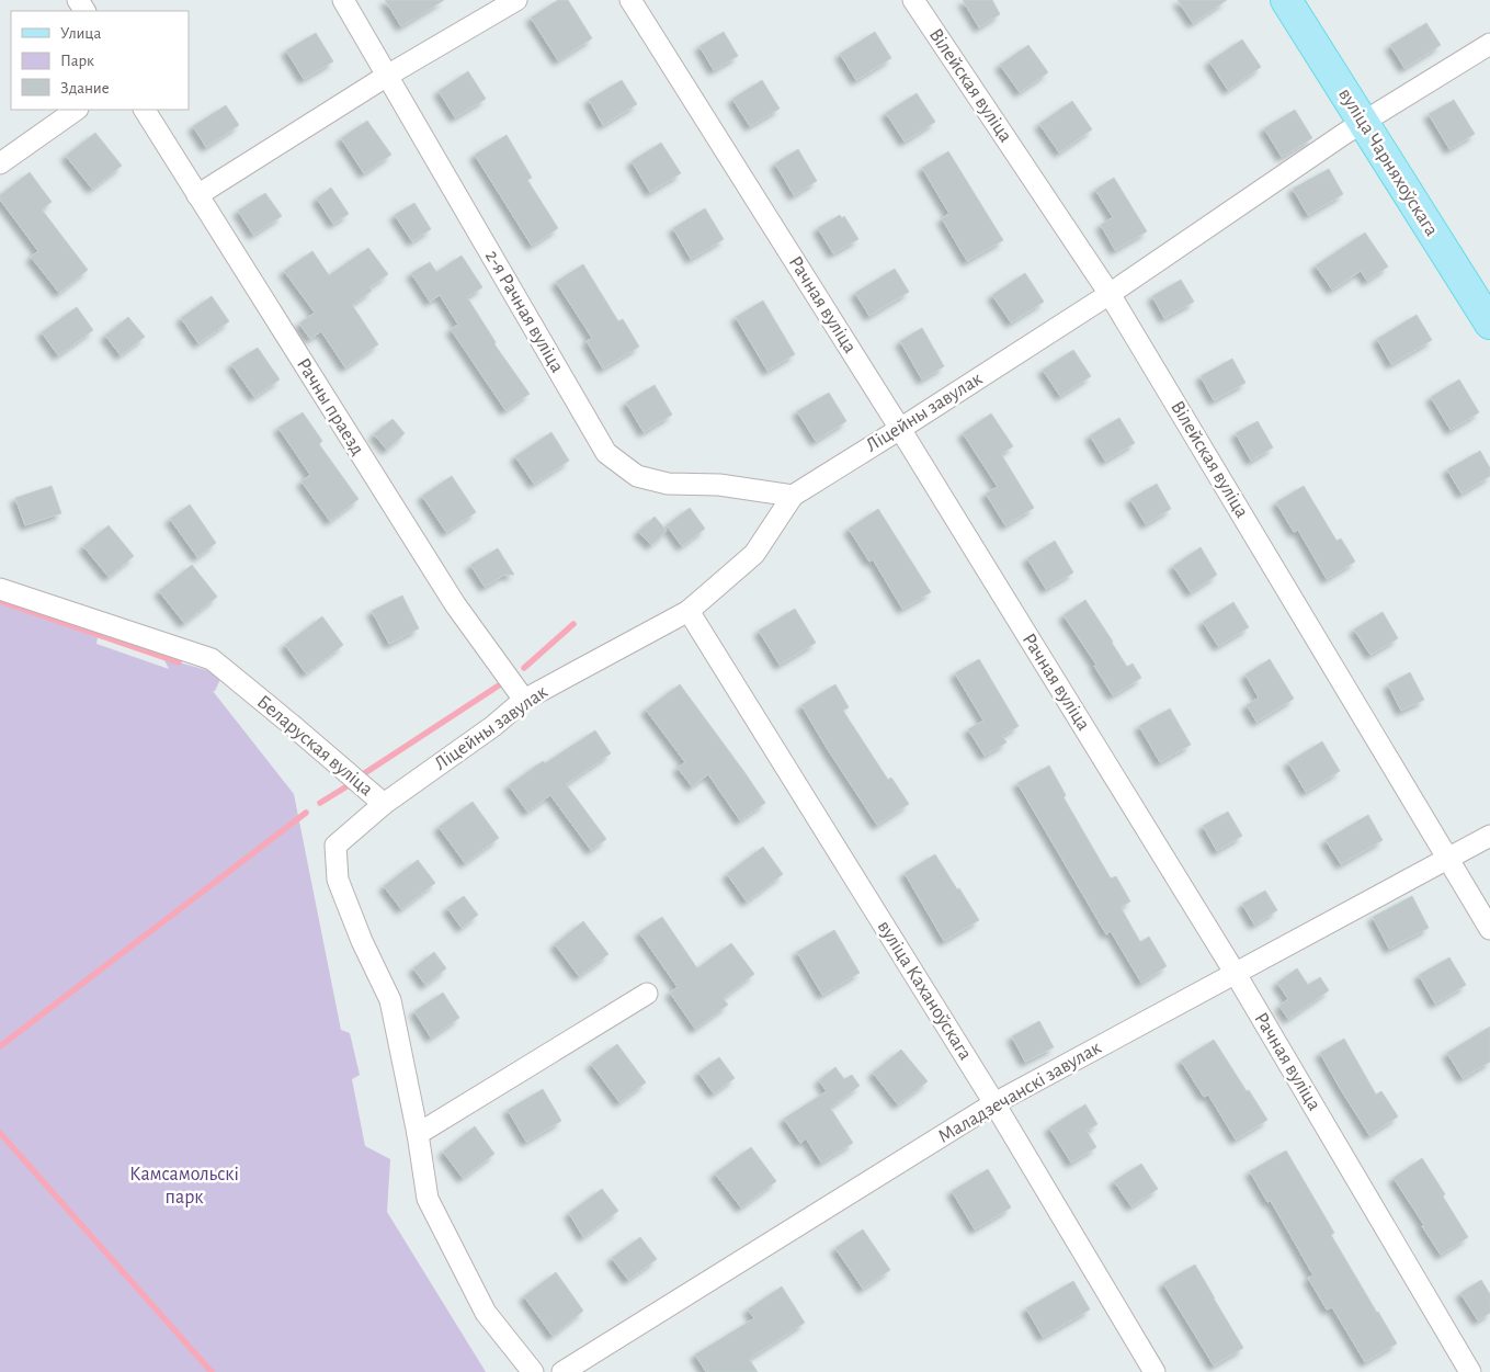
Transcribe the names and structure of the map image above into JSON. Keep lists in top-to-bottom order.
{
  "streets": {
    "main road": ["вуліца Чарняхоўскага"],
    "street": [
      "Вілейская вуліца",
      "Рачная вуліца",
      "2-я Рачная вуліца",
      "Рачны праезд",
      "Ліцейны завулак",
      "Беларуская вуліца",
      "вуліца Каханоўскага",
      "Маладзечанскі завулак"
    ]
  },
  "crossings": [
    ["Вілейская вуліца", "Ліцейны завулак"],
    ["Вілейская вуліца", "Маладзечанскі завулак"],
    ["вуліца Чарняхоўскага", "Ліцейны завулак"],
    ["Рачная вуліца", "Ліцейны завулак"],
    ["Рачная вуліца", "Маладзечанскі завулак"],
    ["2-я Рачная вуліца", "Ліцейны завулак"],
    ["Рачны праезд", "Ліцейны завулак"],
    ["Ліцейны завулак", "Беларуская вуліца"],
    ["Ліцейны завулак", "вуліца Каханоўскага"],
    ["вуліца Каханоўскага", "Маладзечанскі завулак"]
  ],
  "parks": ["Камсамольскі парк"],
  "legend": ["Улица", "Парк", "Здание"]
}
